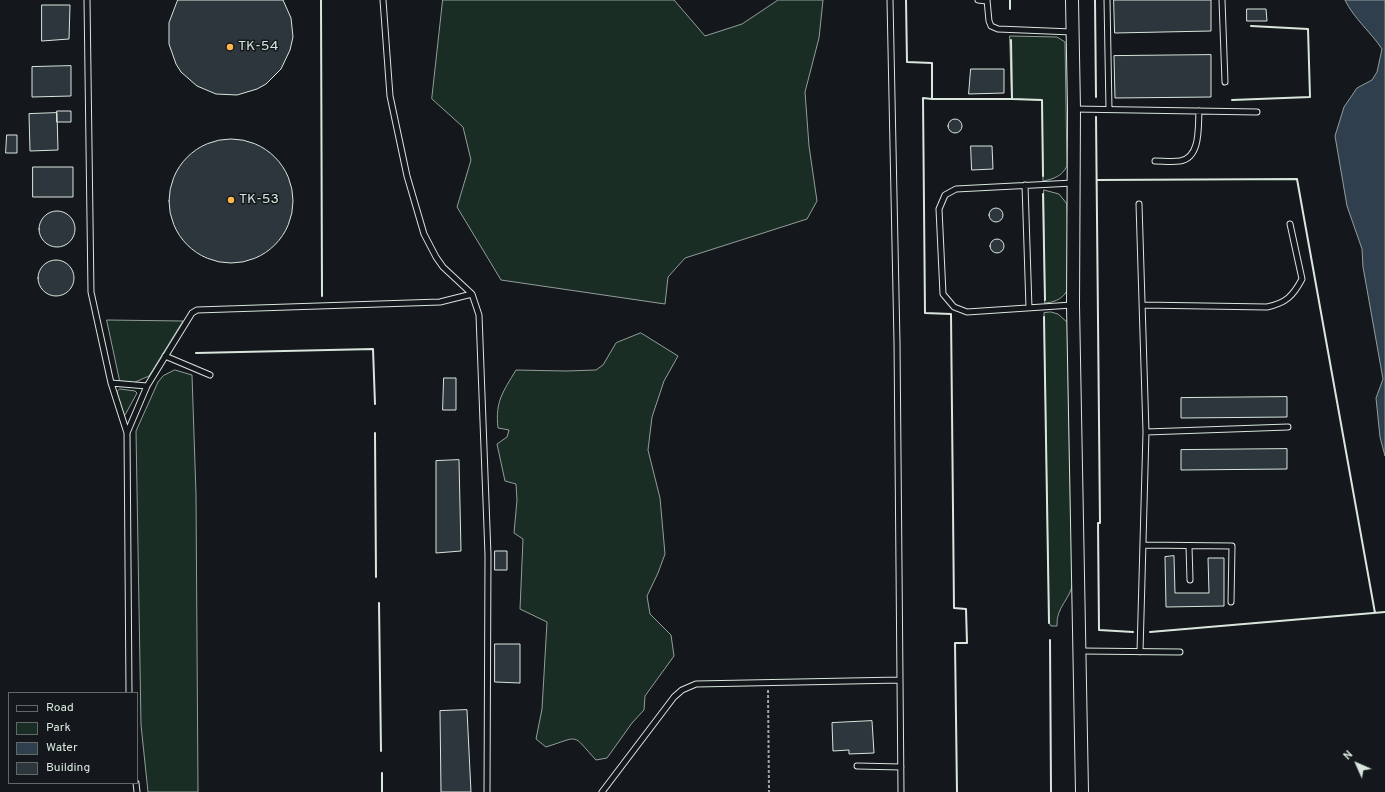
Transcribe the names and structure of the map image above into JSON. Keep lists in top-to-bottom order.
{
  "places": ["TK-54", "TK-53"],
  "legend": [
    "Road",
    "Park",
    "Water",
    "Building"
  ],
  "north": "top left"
}
